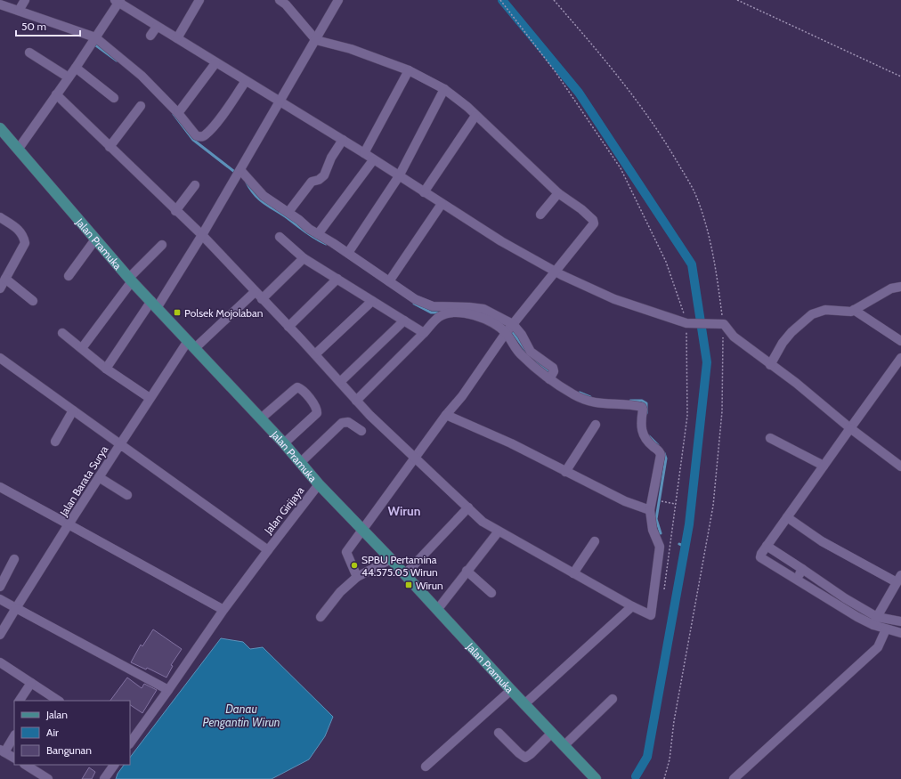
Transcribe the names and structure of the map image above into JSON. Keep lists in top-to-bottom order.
{
  "streets": {
    "main road": ["Jalan Pramuka"],
    "street": ["Jalan Barata Surya", "Jalan Girijaya"]
  },
  "crossings": [
    ["Jalan Pramuka", "Jalan Girijaya"],
    ["Jalan Barata Surya", "Jalan Girijaya"]
  ],
  "districts": ["Wirun"],
  "water": ["Danau Pengantin Wirun"],
  "places": {
    "transit": ["Polsek Mojolaban", "Wirun"],
    "other": ["SPBU Pertamina 44.575.05 Wirun"]
  },
  "legend": ["Jalan", "Air", "Bangunan"],
  "scale_bar": "50 m"
}
